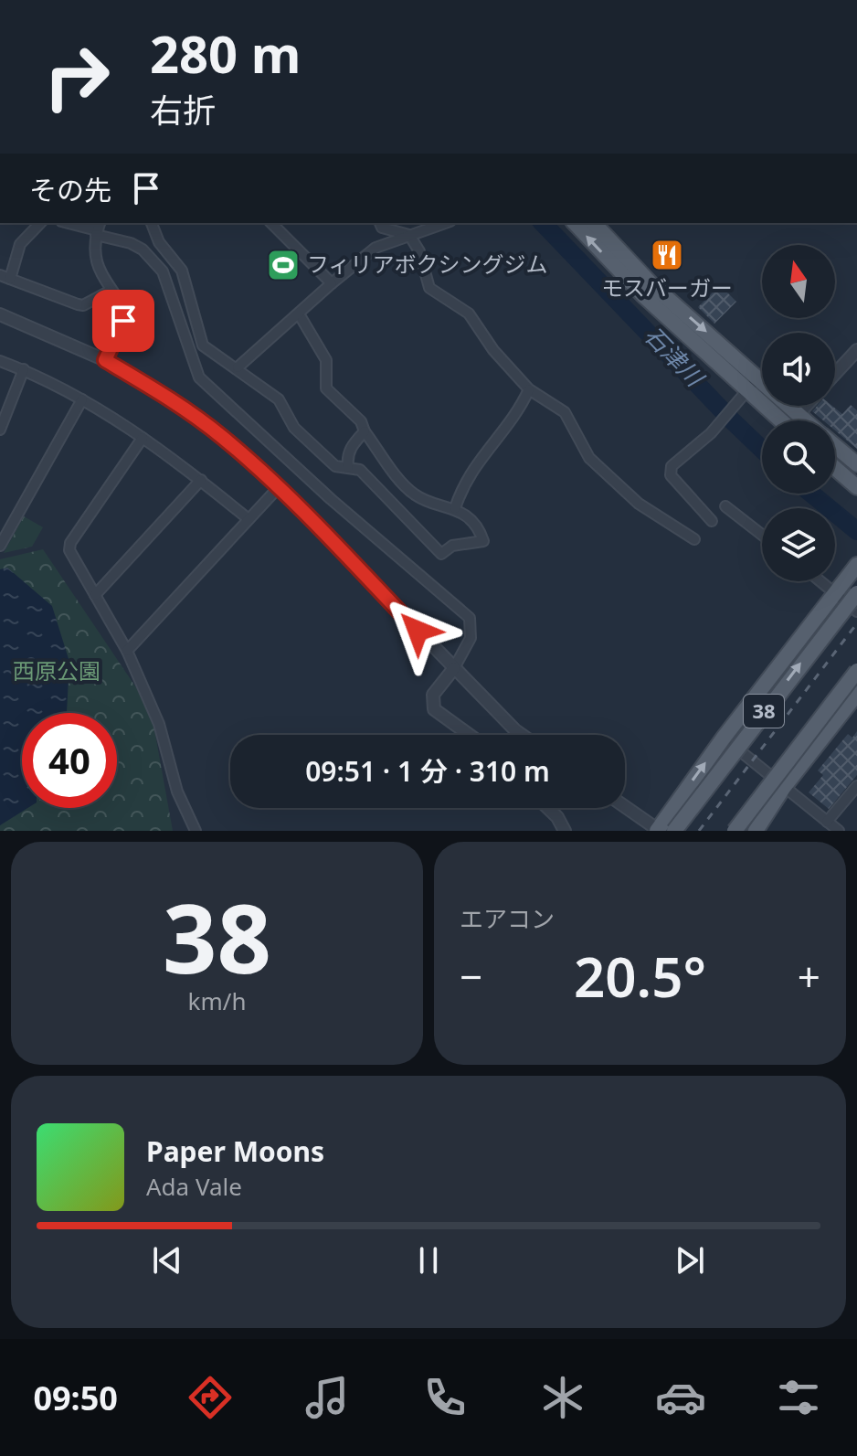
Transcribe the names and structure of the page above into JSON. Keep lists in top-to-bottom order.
{
  "streets": {
    "main road": ["38"]
  },
  "water": ["石津川"],
  "parks": ["西原公園"],
  "places": {
    "restaurant": ["モスバーガー"],
    "sports": ["フィリアボクシングジム"]
  },
  "north": "top",
  "page": {
    "turn": ["280 m", "右折"],
    "then": "その先",
    "limit": "40",
    "trip": "09:51 · 1 分 · 310 m",
    "tile": [
      ["38", "km/h"],
      "エアコン"
    ],
    "heat": ["−", "20.5°", "+"],
    "song": ["Paper Moons", "Ada Vale"],
    "tabs": "09:50"
  }
}
